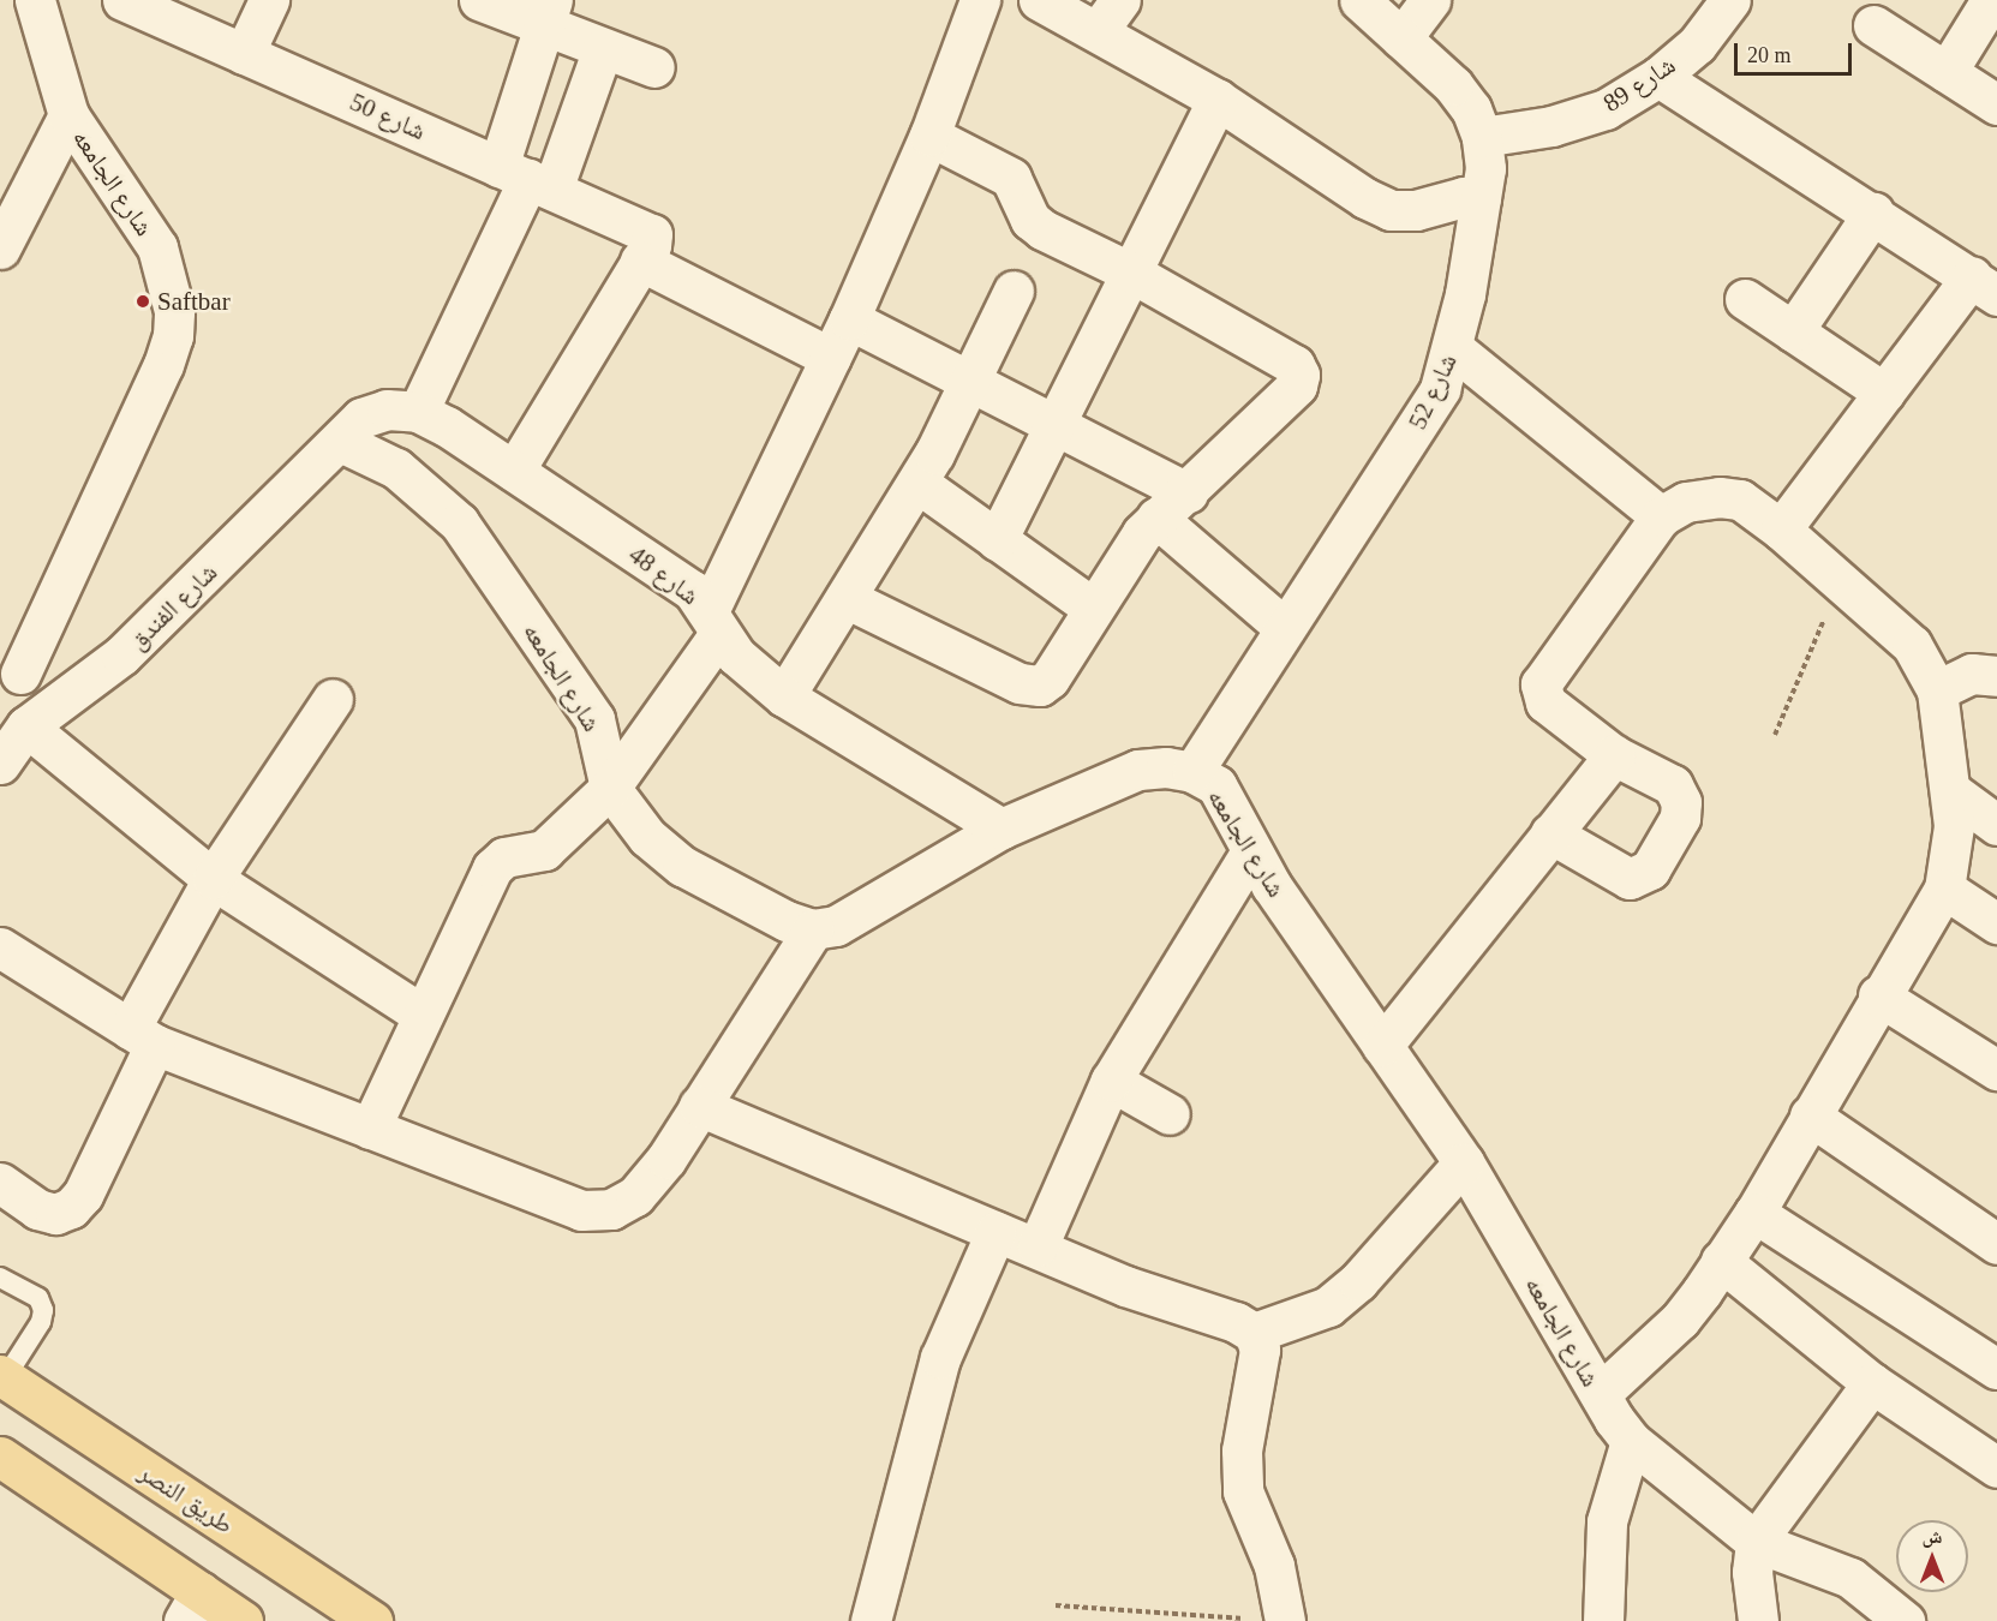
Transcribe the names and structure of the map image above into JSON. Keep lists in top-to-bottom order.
{
  "streets": {
    "main road": ["طريق النصر"],
    "street": [
      "شارع 89",
      "شارع 50",
      "شارع الجامعه",
      "شارع 52",
      "شارع 48",
      "شارع الفندق"
    ]
  },
  "crossings": [
    ["شارع 89", "شارع 52"],
    ["شارع الجامعه", "شارع 52"],
    ["شارع الجامعه", "شارع 48"],
    ["شارع الجامعه", "شارع الفندق"]
  ],
  "places": ["Saftbar"],
  "scale_bar": "20 m",
  "north": "top"
}
